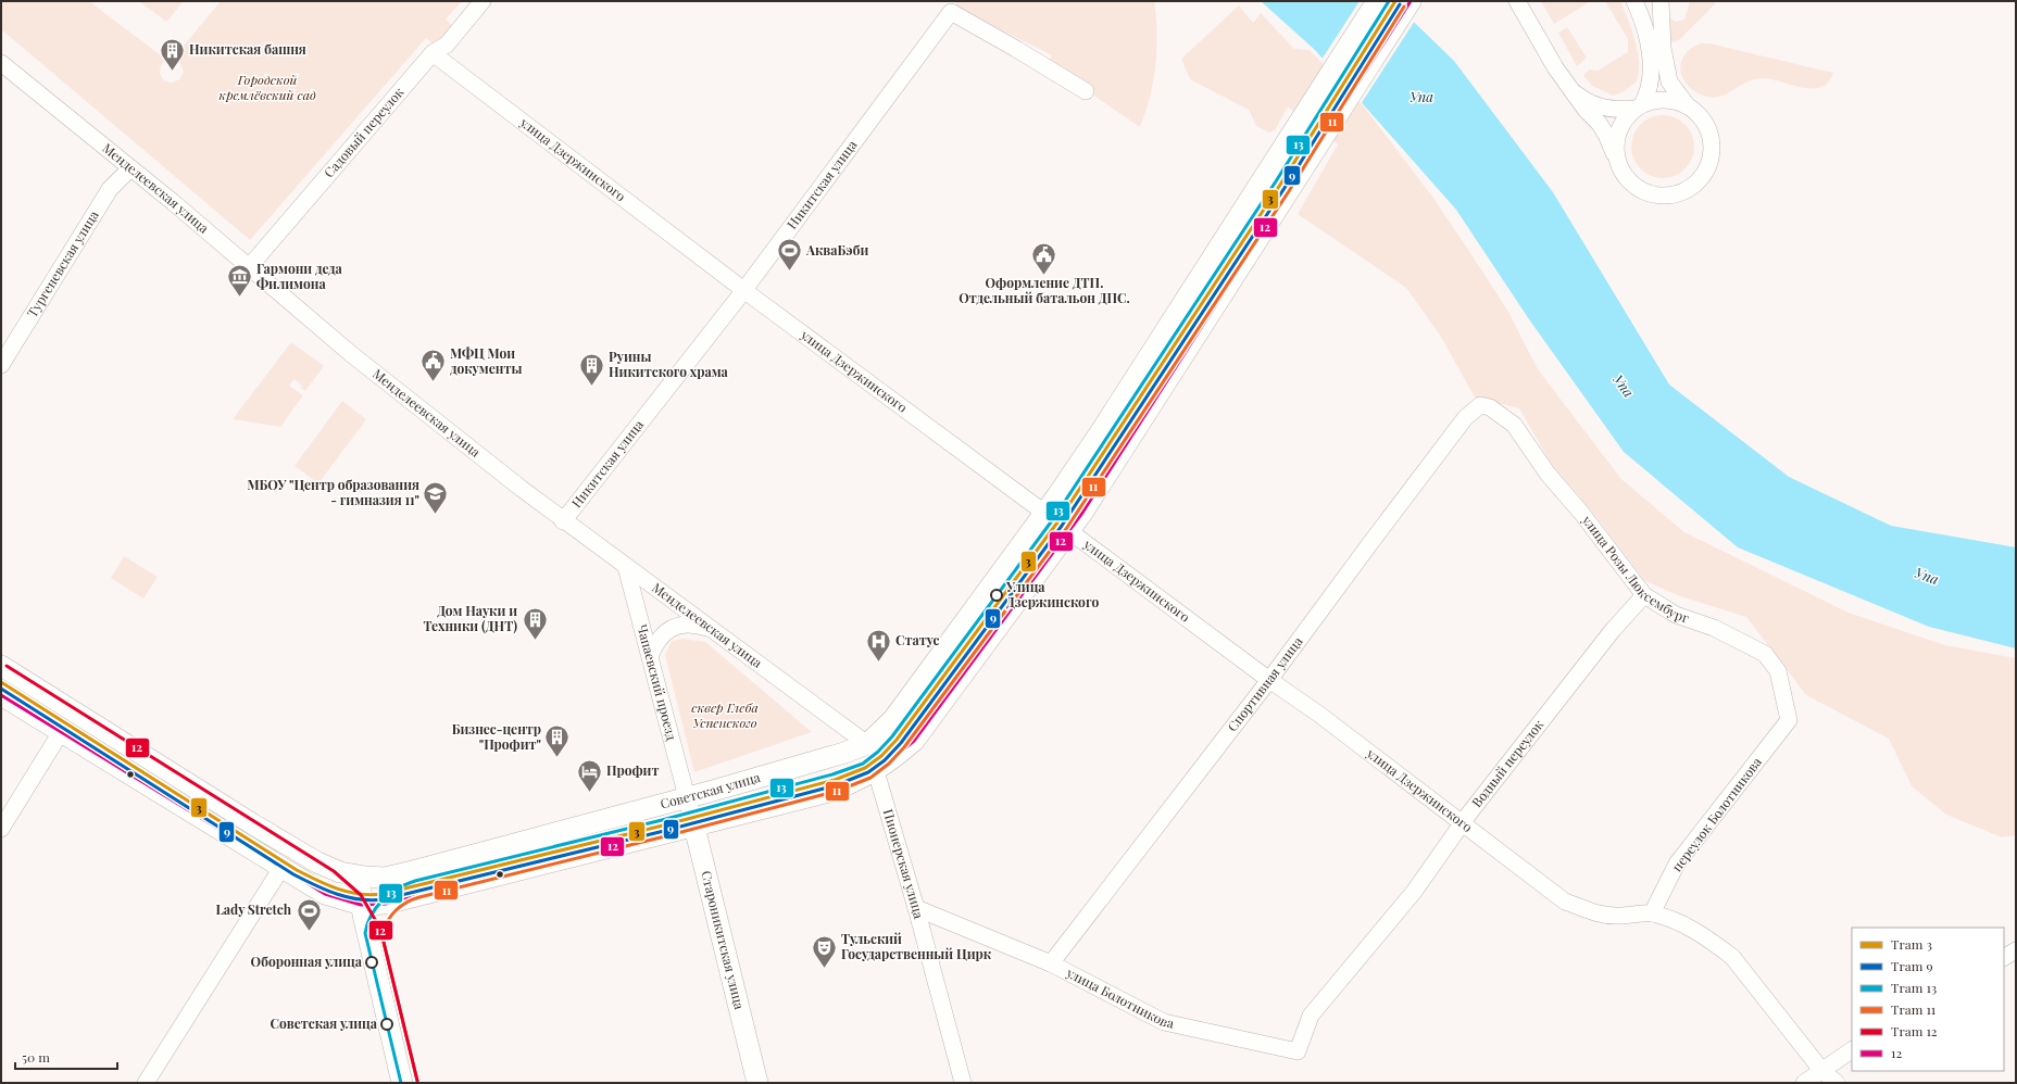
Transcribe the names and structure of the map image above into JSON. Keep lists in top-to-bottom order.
{
  "streets": {
    "main road": ["улица Дзержинского", "Советская улица", "Староникитская улица"],
    "street": [
      "Садовый переулок",
      "Никитская улица",
      "Менделеевская улица",
      "Тургеневская улица",
      "улица Розы Люксембург",
      "Чапаевский проезд",
      "Спортивная улица",
      "Водный переулок",
      "переулок Болотникова",
      "Пионерская улица",
      "улица Болотникова"
    ]
  },
  "crossings": [
    ["Садовый переулок", "улица Дзержинского"],
    ["Садовый переулок", "Менделеевская улица"],
    ["улица Дзержинского", "Никитская улица"],
    ["улица Дзержинского", "Спортивная улица"],
    ["улица Дзержинского", "Водный переулок"],
    ["улица Дзержинского", "Советская улица"],
    ["улица Дзержинского", "переулок Болотникова"],
    ["Никитская улица", "Менделеевская улица"],
    ["Менделеевская улица", "Тургеневская улица"],
    ["Менделеевская улица", "Чапаевский проезд"],
    ["Менделеевская улица", "Советская улица"],
    ["улица Розы Люксембург", "Спортивная улица"],
    ["улица Розы Люксембург", "Водный переулок"],
    ["улица Розы Люксембург", "переулок Болотникова"],
    ["Чапаевский проезд", "Советская улица"],
    ["Чапаевский проезд", "Староникитская улица"],
    ["Спортивная улица", "улица Болотникова"],
    ["Водный переулок", "улица Болотникова"],
    ["Советская улица", "Староникитская улица"],
    ["Пионерская улица", "улица Болотникова"]
  ],
  "water": ["Упа"],
  "parks": ["Городской кремлёвский сад", "сквер Глеба Успенского"],
  "places": {
    "building": [
      "Никитская башня",
      "Руины Никитского храма",
      "Дом Науки и Техники (ДНТ)",
      "Бизнес-центр \"Профит\""
    ],
    "sports": ["АкваБэби", "Lady Stretch"],
    "public building": ["Оформление ДТП. Отдельный батальон ДПС.", "МФЦ Мои документы"],
    "museum": ["Гармони деда Филимона"],
    "school or university": ["МБОУ \"Центр образования - гимназия 11\""],
    "other": ["Улица Дзержинского", "Оборонная улица", "Советская улица"],
    "hospital": ["Статус"],
    "hotel": ["Профит"],
    "theatre": ["Тульский Государственный Цирк"]
  },
  "lines": [
    "tram line 3",
    "tram line 13",
    "transit line 12",
    "tram line 9",
    "tram line 11",
    "tram line 12"
  ],
  "legend": [
    "Tram 3",
    "Tram 9",
    "Tram 13",
    "Tram 11",
    "Tram 12",
    "12"
  ],
  "scale_bar": "50 m"
}
